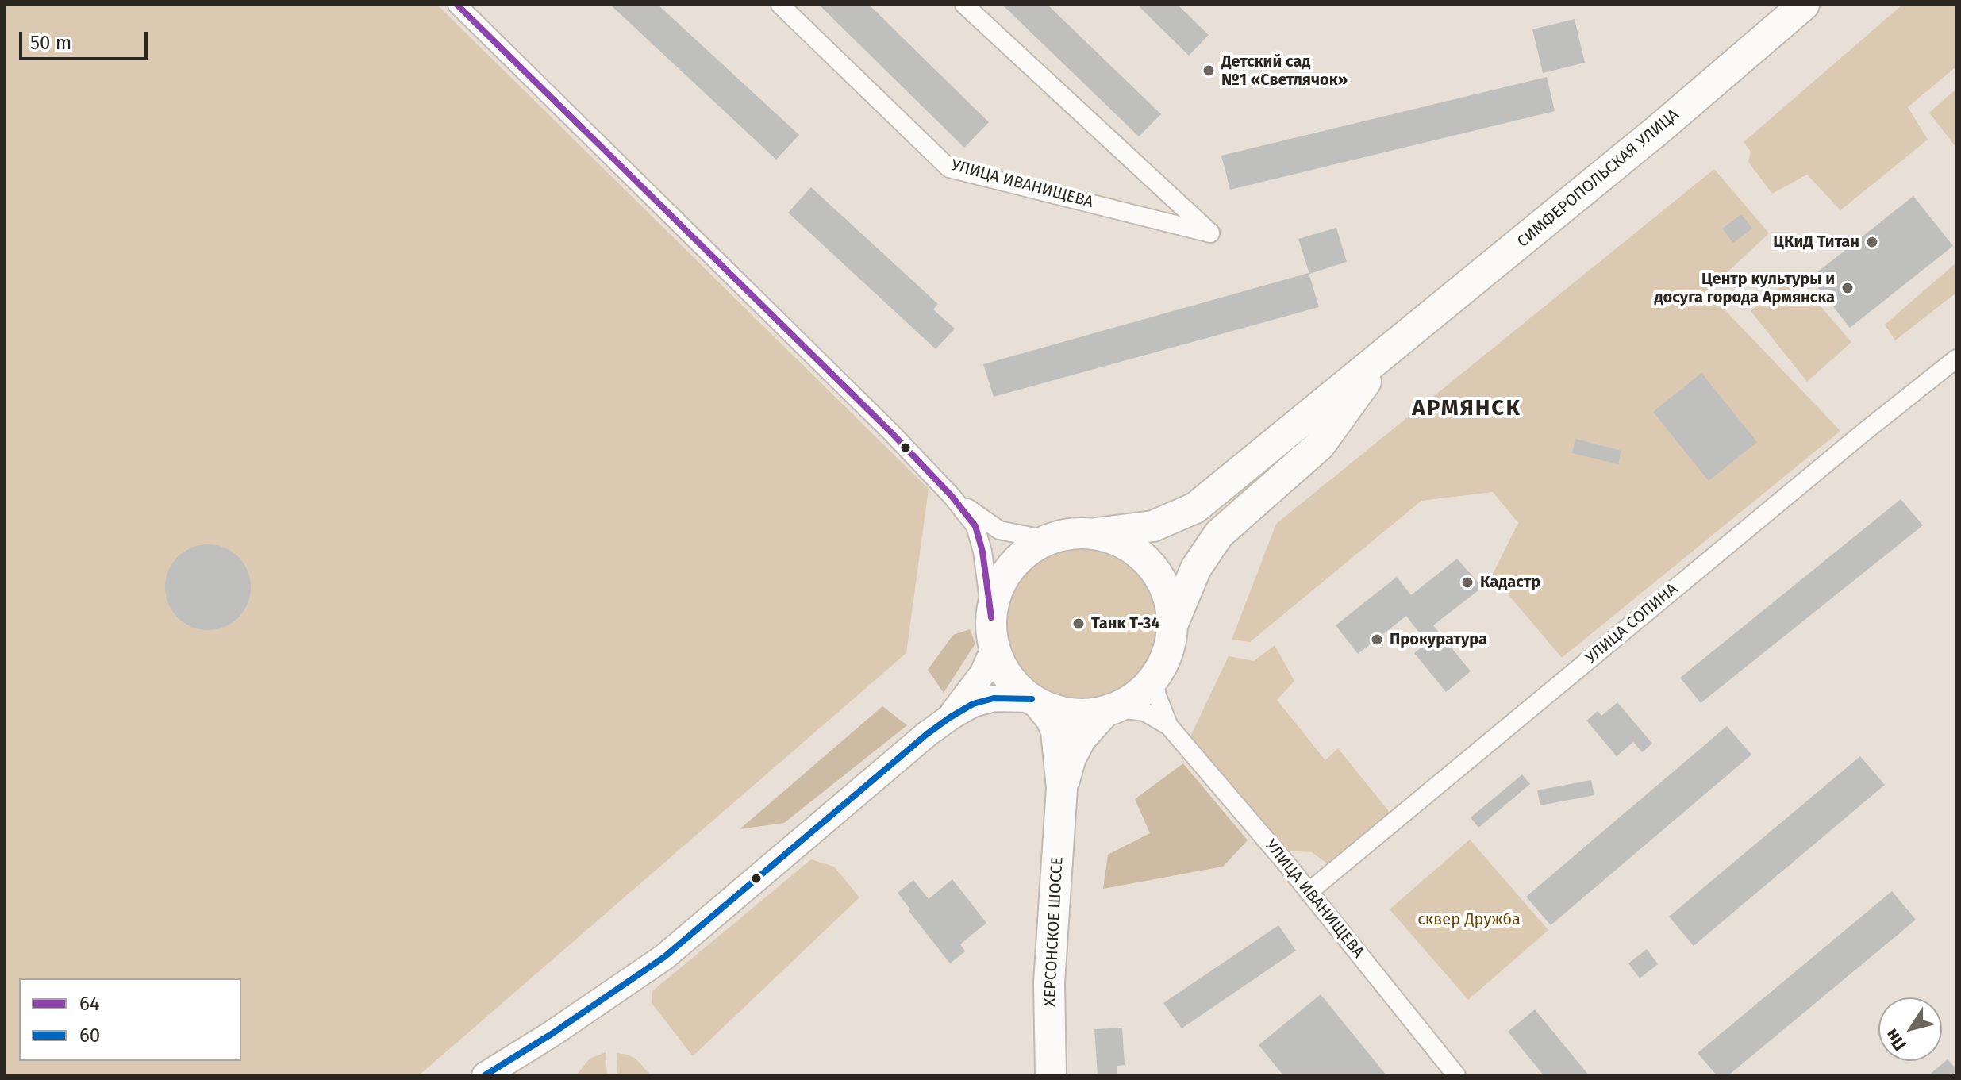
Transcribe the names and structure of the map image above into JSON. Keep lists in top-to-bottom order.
{
  "streets": {
    "highway": ["СИМФЕРОПОЛЬСКАЯ УЛИЦА", "ХЕРСОНСКОЕ ШОССЕ"],
    "street": ["УЛИЦА ИВАНИЩЕВА", "УЛИЦА СОПИНА"]
  },
  "crossings": [
    ["СИМФЕРОПОЛЬСКАЯ УЛИЦА", "УЛИЦА ИВАНИЩЕВА"],
    ["СИМФЕРОПОЛЬСКАЯ УЛИЦА", "ХЕРСОНСКОЕ ШОССЕ"],
    ["УЛИЦА ИВАНИЩЕВА", "УЛИЦА СОПИНА"],
    ["УЛИЦА ИВАНИЩЕВА", "ХЕРСОНСКОЕ ШОССЕ"]
  ],
  "districts": ["АРМЯНСК"],
  "parks": ["сквер Дружба"],
  "places": [
    "Детский сад №1 «Светлячок»",
    "ЦКиД Титан",
    "Центр культуры и досуга города Армянска",
    "Кадастр",
    "Танк Т-34",
    "Прокуратура"
  ],
  "lines": ["transit line 64", "transit line 60"],
  "legend": ["64", "60"],
  "scale_bar": "50 m",
  "north": "bottom left"
}
